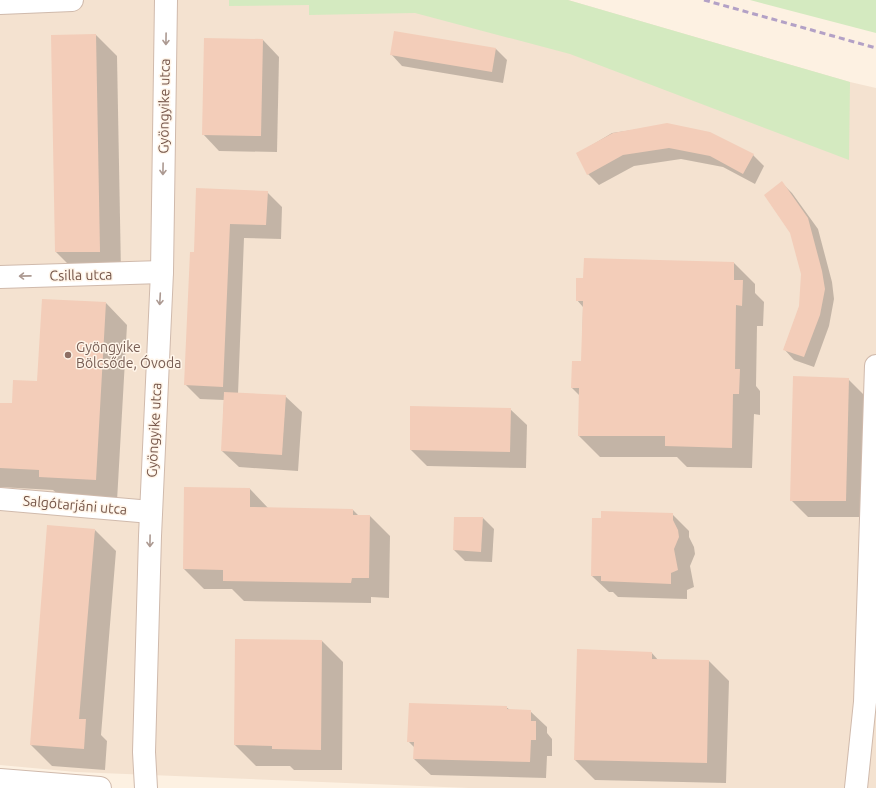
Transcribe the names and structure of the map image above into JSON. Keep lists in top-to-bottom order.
{
  "streets": {
    "street": ["Gyöngyike utca", "Csilla utca", "Salgótarjáni utca"]
  },
  "crossings": [
    ["Gyöngyike utca", "Csilla utca"],
    ["Gyöngyike utca", "Salgótarjáni utca"]
  ],
  "one_way": ["Gyöngyike utca", "Csilla utca"],
  "places": ["Gyöngyike Bölcsőde, Óvoda"]
}
